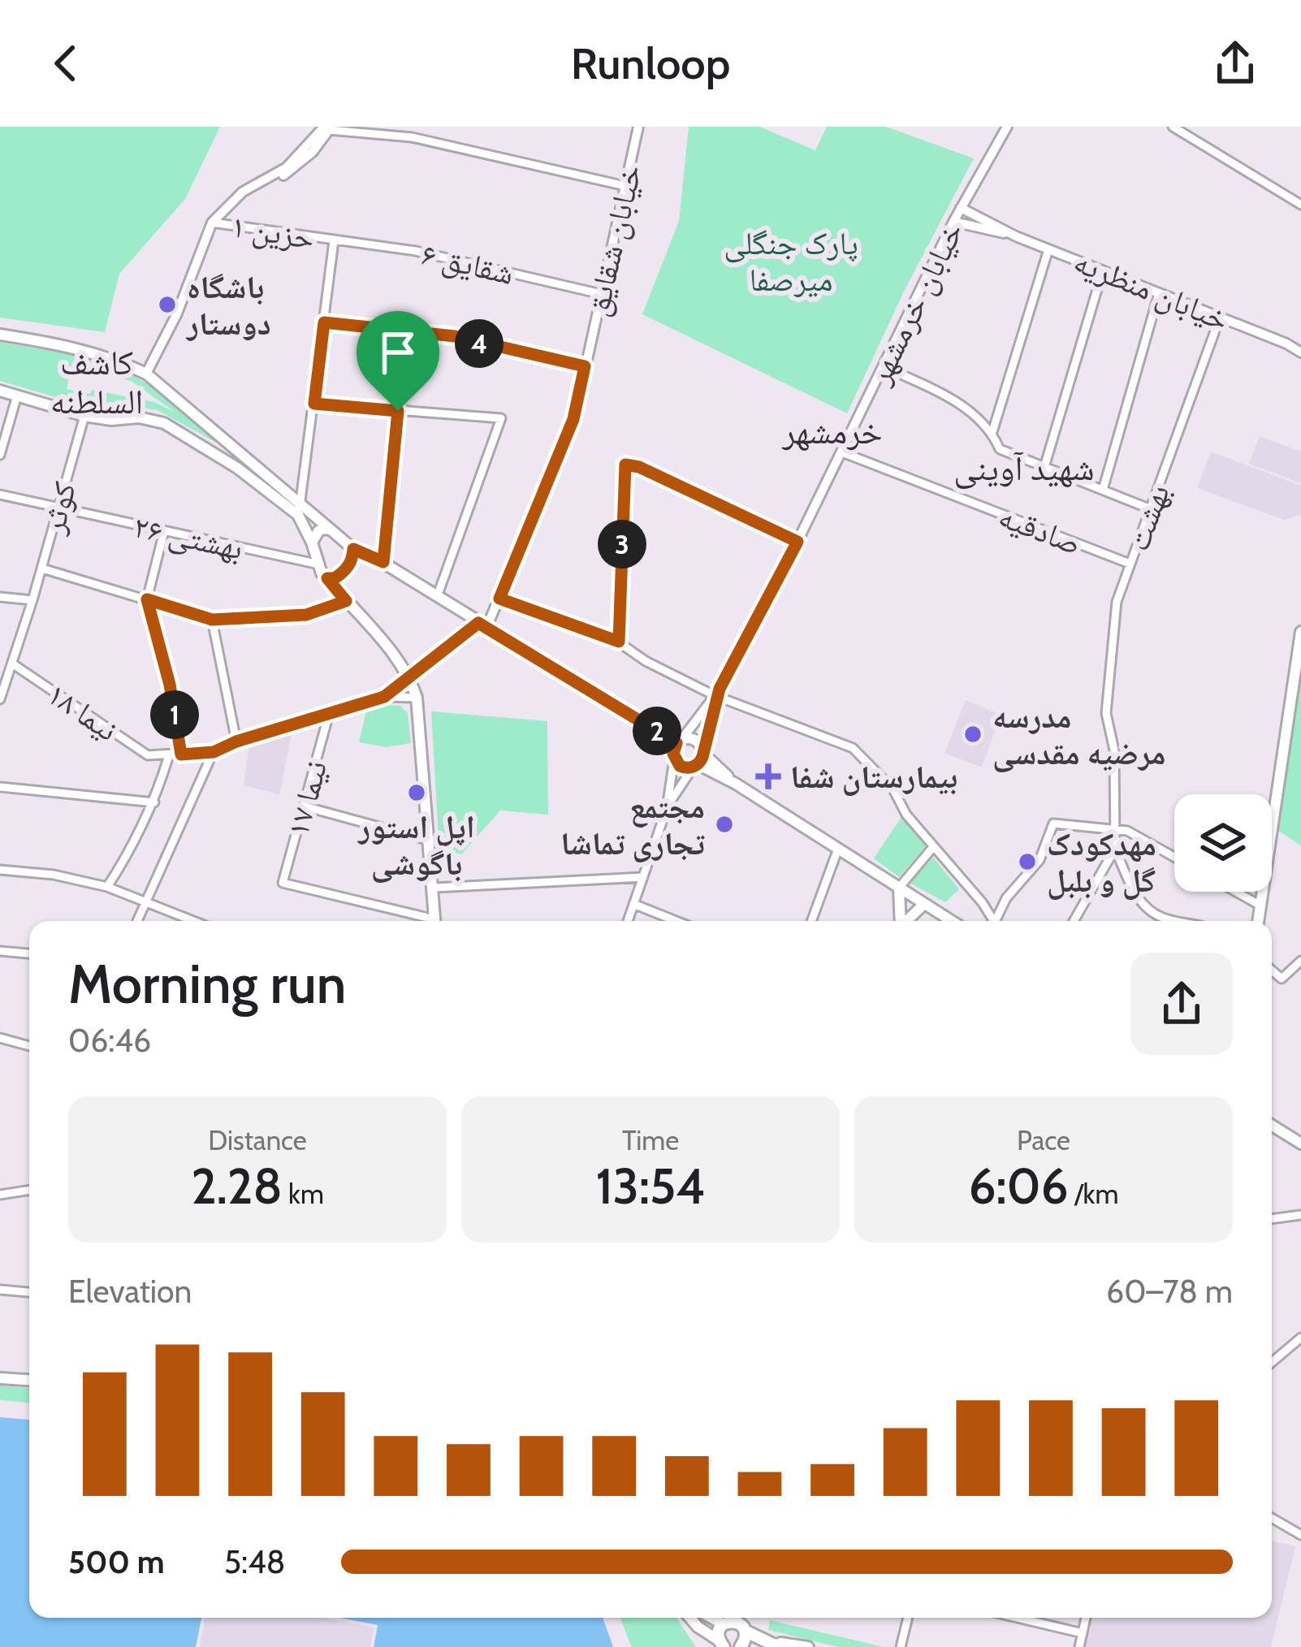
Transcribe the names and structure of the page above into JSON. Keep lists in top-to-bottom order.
{
  "streets": {
    "street": [
      "حزین ۱",
      "خیابان شقایق",
      "شقایق ۶",
      "خیابان منظریه",
      "خیابان خرمشهر",
      "کوثر",
      "بهشت",
      "صادقیه",
      "بهشتی ۲۶",
      "نیما ۱۸",
      "نیما ۱۷"
    ]
  },
  "crossings": [
    ["حزین ۱", "شقایق ۶"],
    ["خیابان شقایق", "شقایق ۶"],
    ["خیابان منظریه", "بهشت"],
    ["خیابان خرمشهر", "صادقیه"],
    ["کوثر", "بهشتی ۲۶"],
    ["کوثر", "نیما ۱۸"],
    ["بهشت", "صادقیه"]
  ],
  "districts": ["کاشف السلطنه", "خرمشهر", "شهید آوینی"],
  "parks": ["پارک جنگلی میرصفا"],
  "places": {
    "other": [
      "باشگاه دوستار",
      "مدرسه مرضیه مقدسی",
      "اپل استور باگوشی",
      "مجتمع تجاری تماشا",
      "مهدکودک گل و بلبل"
    ],
    "health": ["بیمارستان شفا"]
  },
  "page": {
    "header": "Runloop",
    "pins": [
      "4",
      "3",
      "1",
      "2"
    ],
    "heading": ["Morning run", "06:46"],
    "stats": [
      ["Distance", "2.28 km"],
      ["Time", "13:54"],
      ["Pace", "6:06 /km"]
    ],
    "chart": ["Elevation", "60–78 m"],
    "list": [
      {
        "name": "500 m",
        "note": "5:48"
      }
    ]
  }
}
